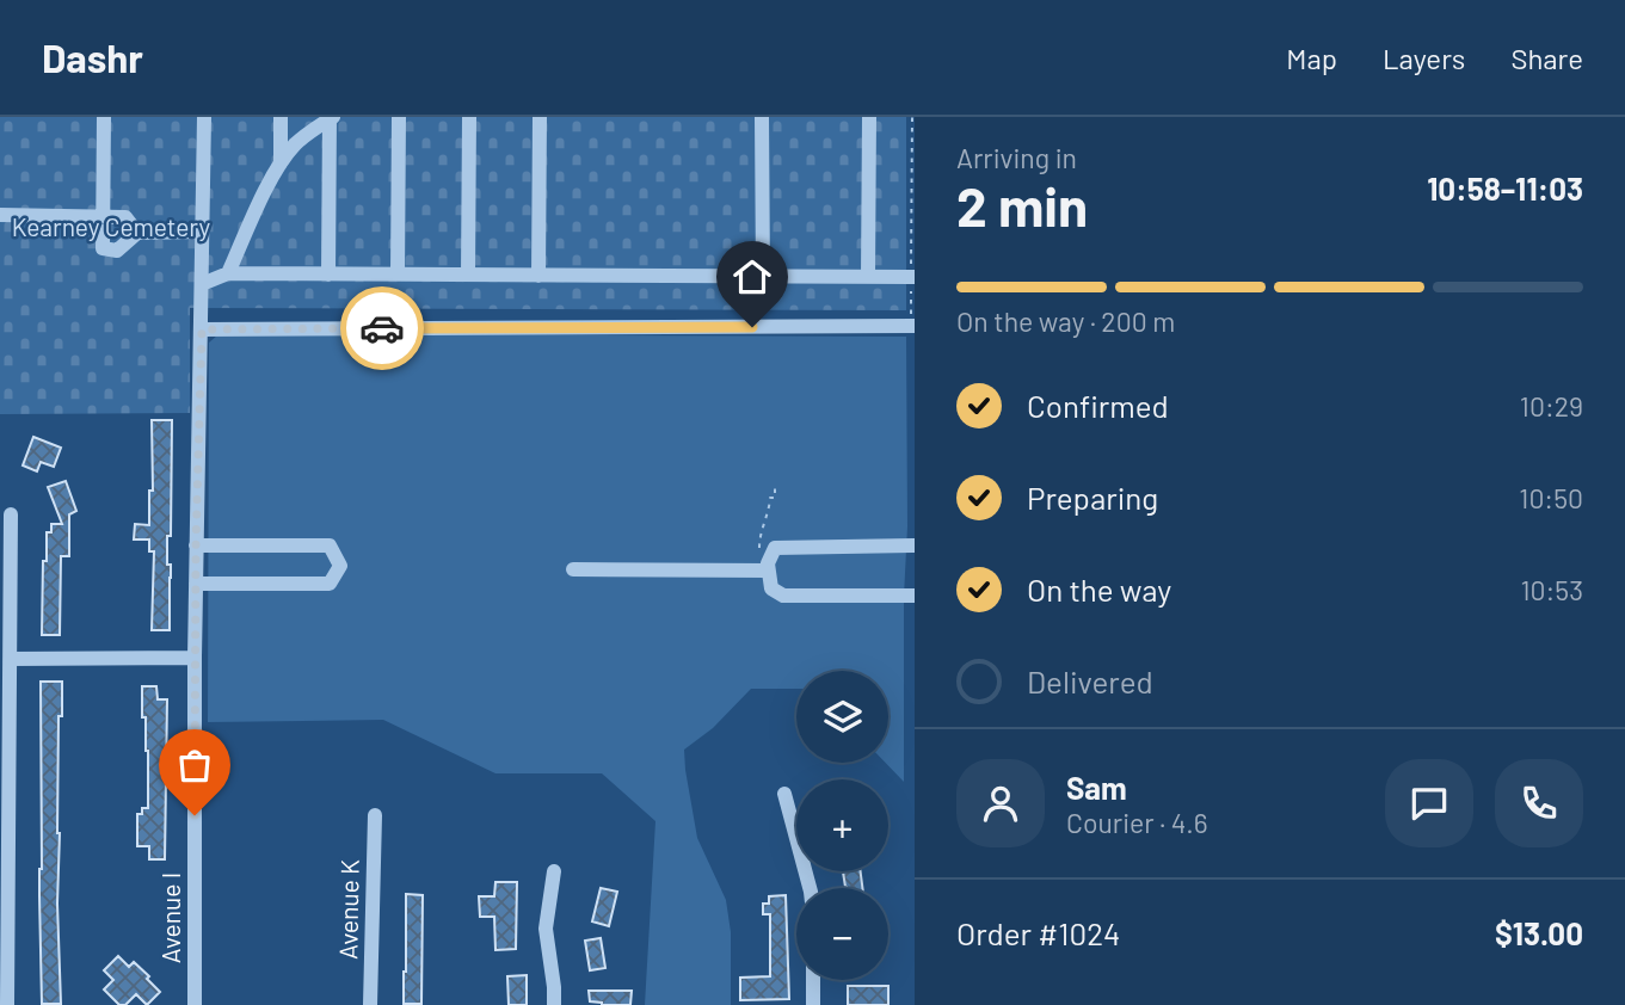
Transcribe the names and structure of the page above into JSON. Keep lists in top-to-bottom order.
{
  "streets": {
    "street": ["Avenue K", "Avenue I"]
  },
  "parks": ["Kearney Cemetery"],
  "page": {
    "header": "Dashr",
    "nav": ["Map", "Layers", "Share"],
    "heading": ["2 min", "Arriving in", "10:58–11:03"],
    "panel": [
      "Sam",
      "Courier · 4.6",
      "Order #1024",
      "$13.00"
    ],
    "bar": "On the way · 200 m",
    "list": [
      ["Confirmed", "10:29"],
      ["Preparing", "10:50"],
      ["On the way", "10:53"],
      "Delivered"
    ],
    "map_buttons": ["+", "−"]
  }
}
